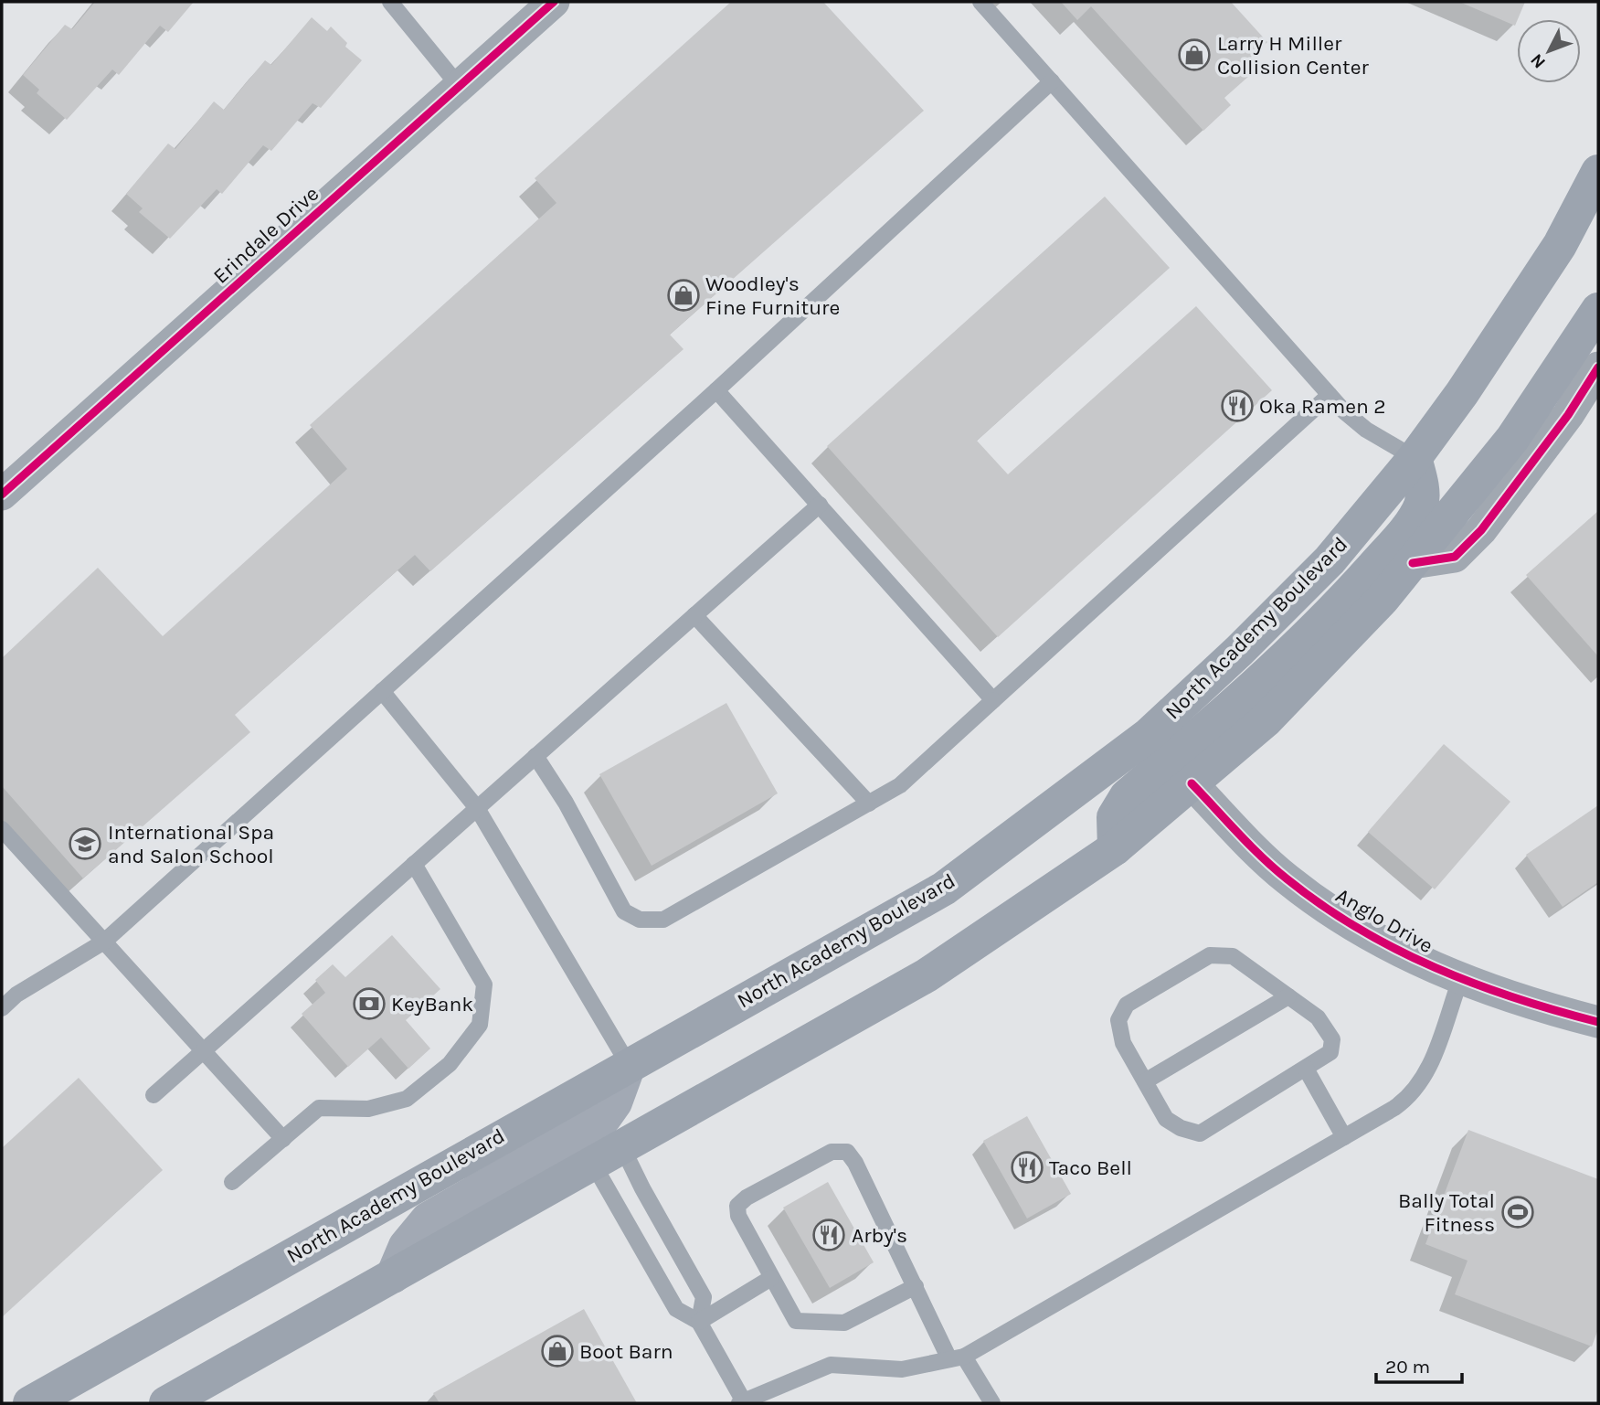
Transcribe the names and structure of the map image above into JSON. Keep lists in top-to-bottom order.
{
  "streets": {
    "highway": ["North Academy Boulevard"],
    "street": ["Erindale Drive", "Anglo Drive"]
  },
  "places": {
    "shop": ["Larry H Miller Collision Center", "Woodley's Fine Furniture", "Boot Barn"],
    "restaurant": ["Oka Ramen 2", "Taco Bell", "Arby's"],
    "school or university": ["International Spa and Salon School"],
    "bank": ["KeyBank"],
    "sports": ["Bally Total Fitness"]
  },
  "scale_bar": "20 m",
  "north": "bottom left"
}
